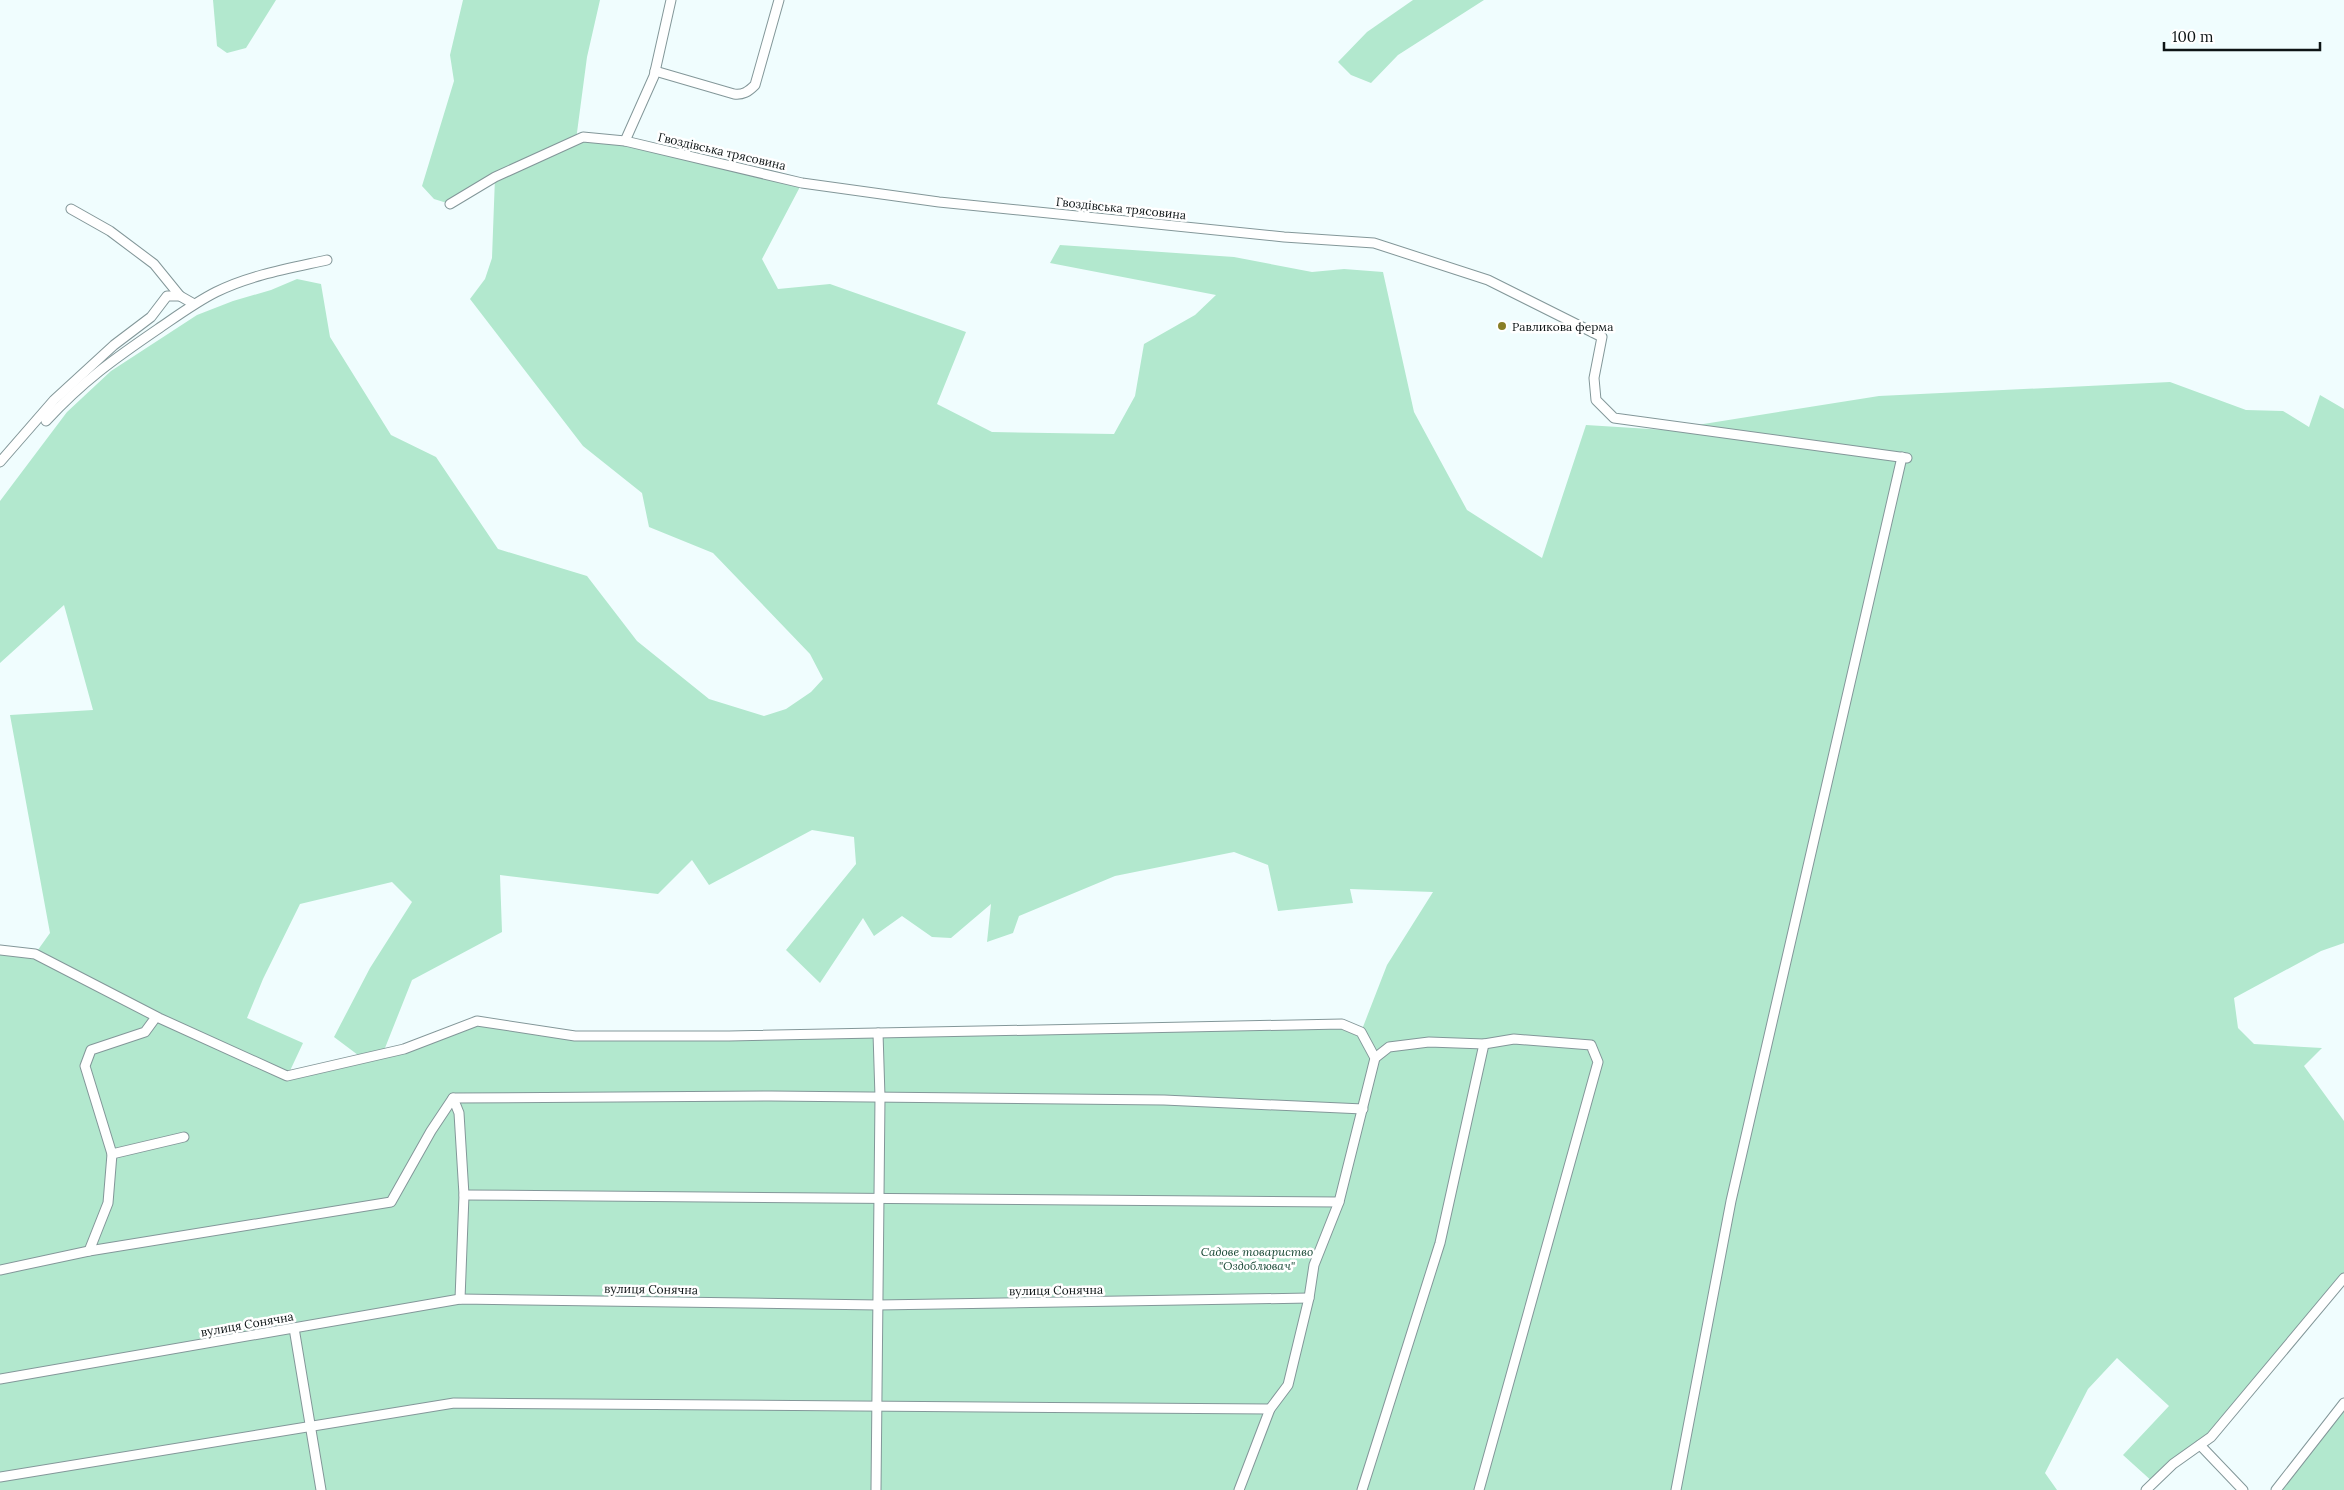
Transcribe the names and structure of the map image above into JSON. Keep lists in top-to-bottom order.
{
  "streets": {
    "street": ["Гвоздівська трясовина", "вулиця Сонячна"]
  },
  "parks": ["Садове товариство \"Оздоблювач\""],
  "places": ["Равликова ферма"],
  "scale_bar": "100 m"
}
